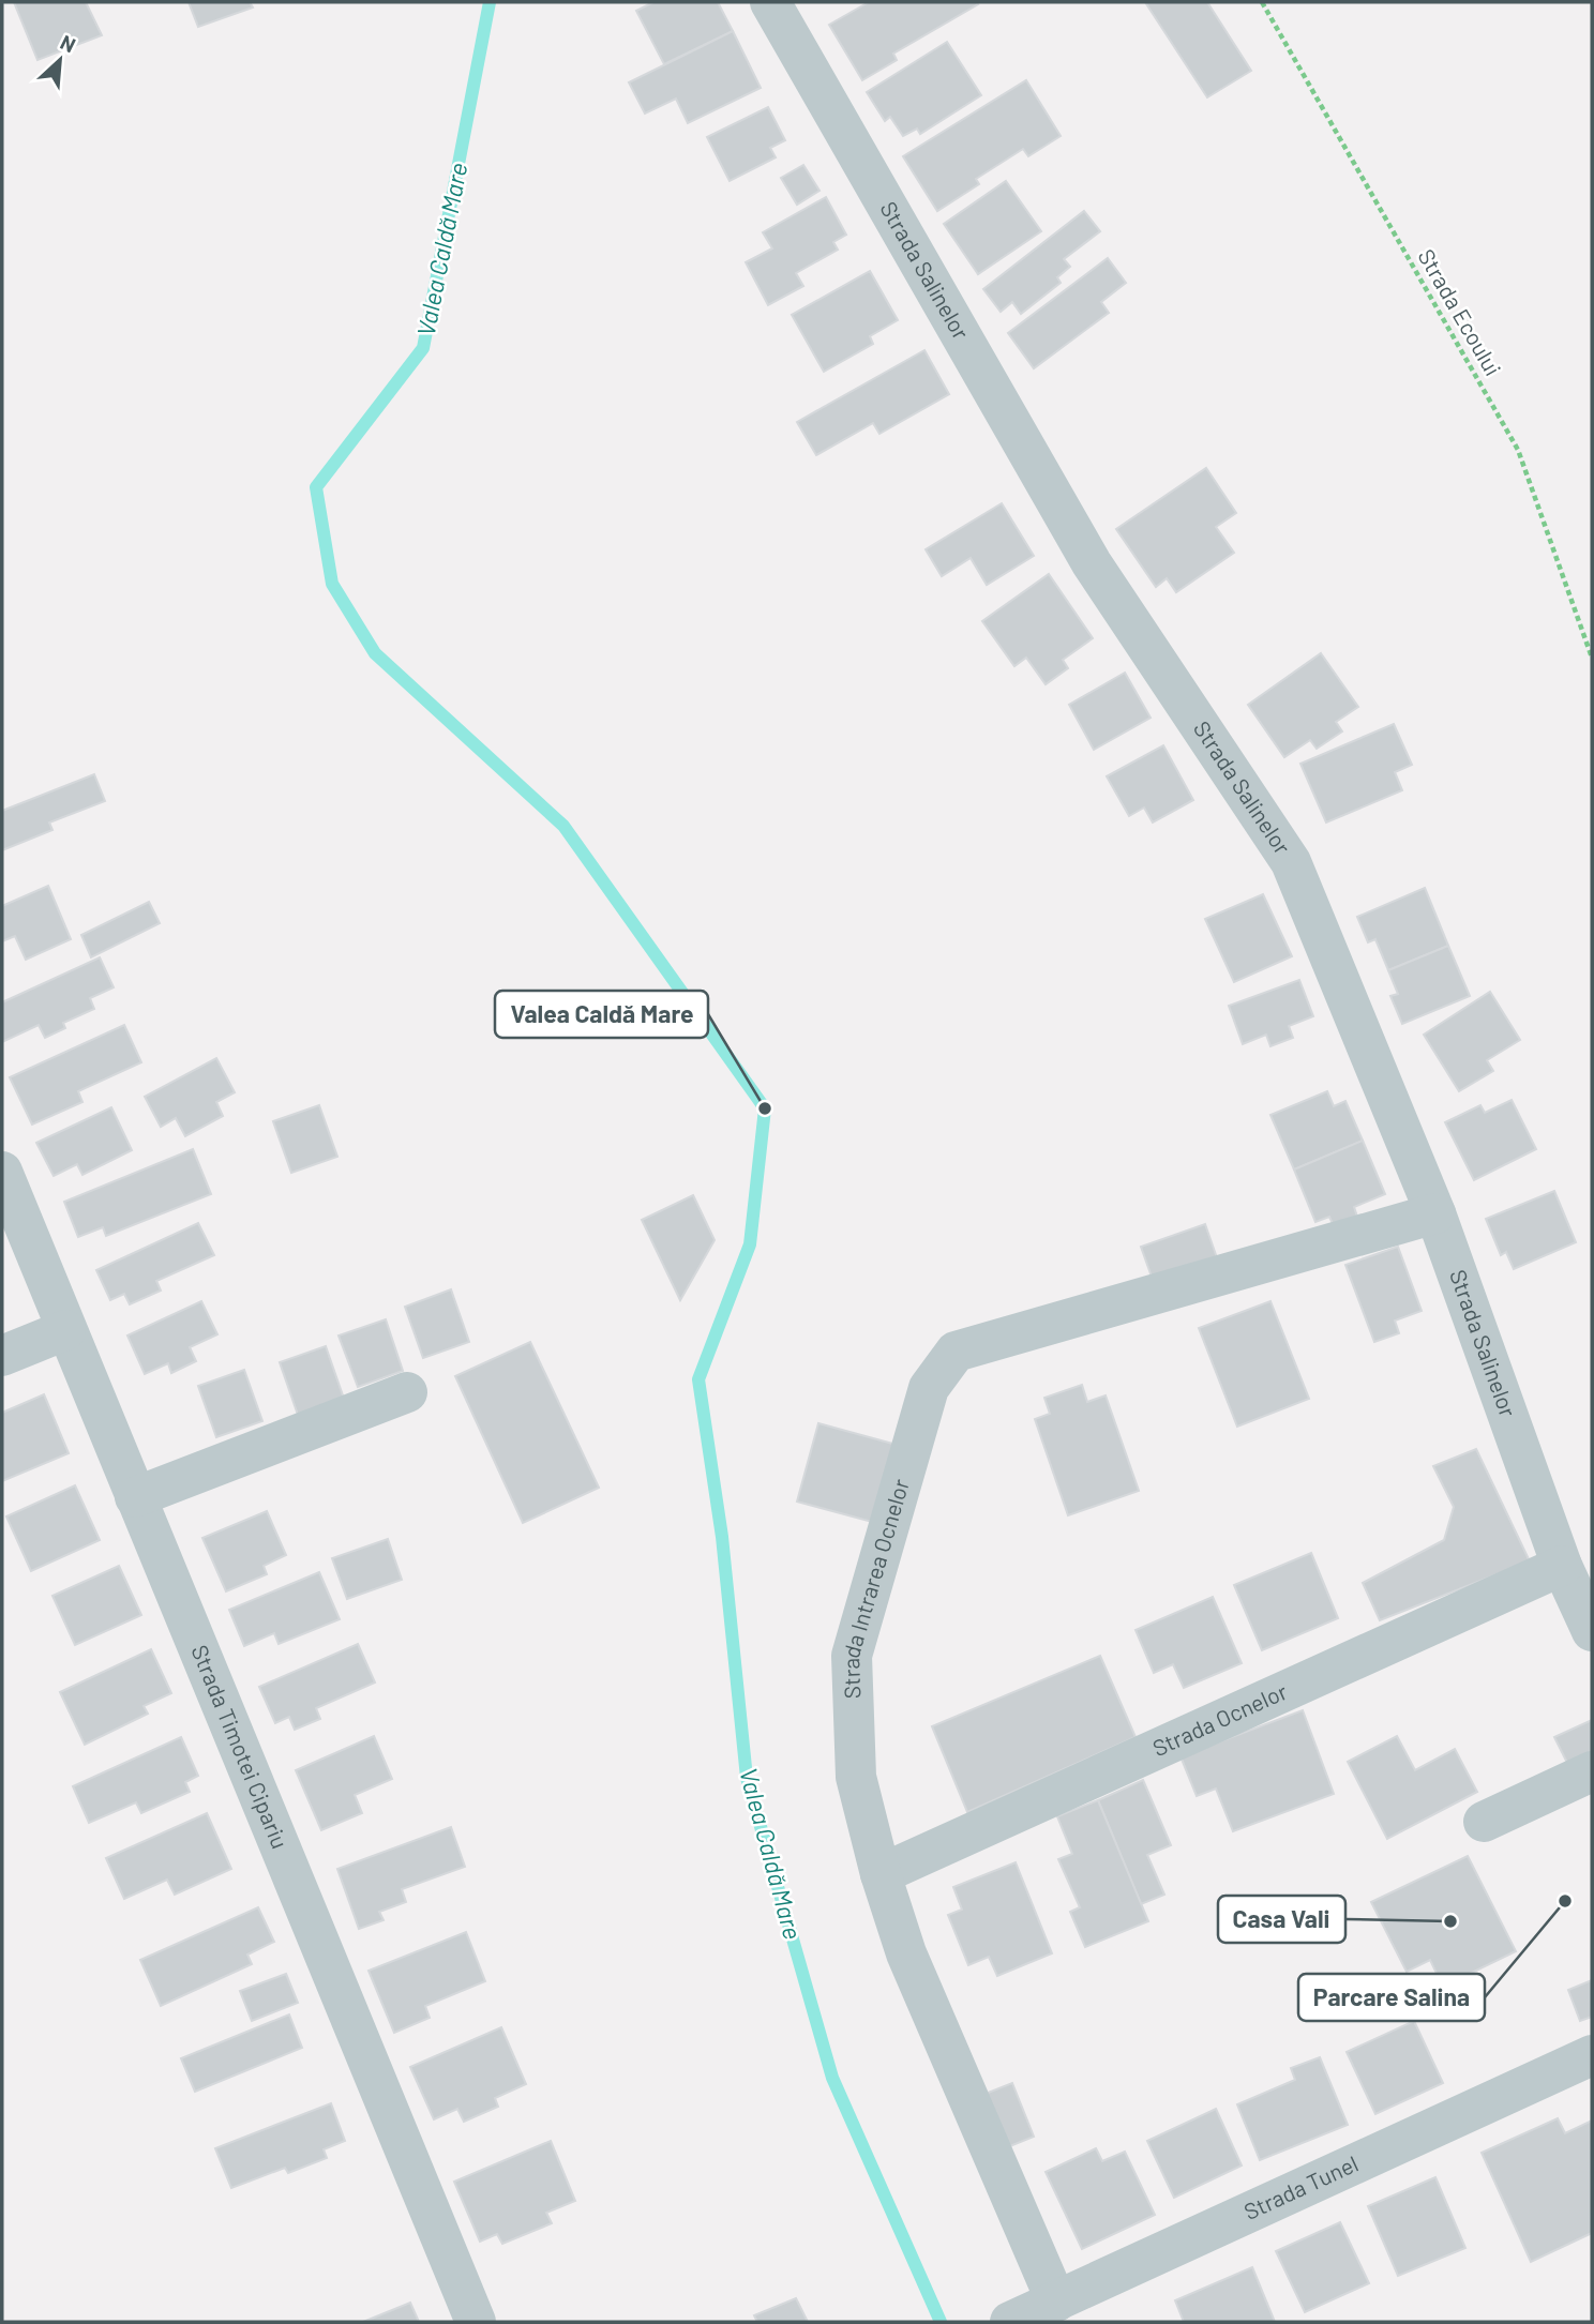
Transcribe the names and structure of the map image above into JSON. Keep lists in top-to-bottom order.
{
  "streets": {
    "street": [
      "Strada Salinelor",
      "Strada Intrarea Ocnelor",
      "Strada Ocnelor",
      "Strada Timotei Cipariu",
      "Strada Tunel"
    ],
    "path": ["Strada Ecoului"]
  },
  "crossings": [
    ["Strada Salinelor", "Strada Intrarea Ocnelor"],
    ["Strada Salinelor", "Strada Ocnelor"],
    ["Strada Intrarea Ocnelor", "Strada Ocnelor"],
    ["Strada Intrarea Ocnelor", "Strada Tunel"]
  ],
  "water": ["Valea Caldă Mare"],
  "places": ["Valea Caldă Mare", "Parcare Salina", "Casa Vali"],
  "north": "top right"
}
